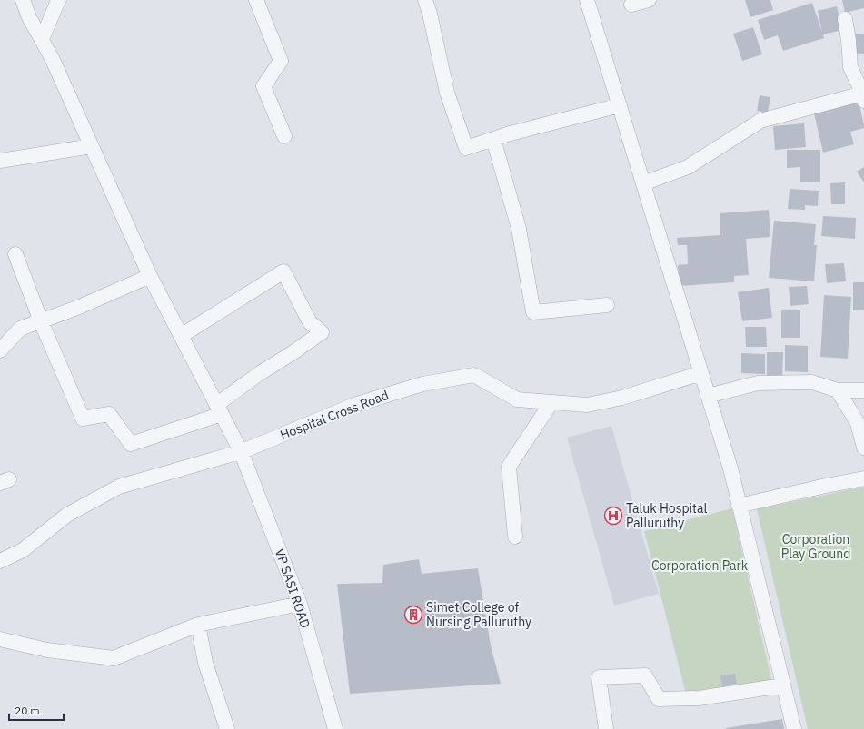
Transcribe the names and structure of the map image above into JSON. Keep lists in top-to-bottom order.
{
  "streets": {
    "street": ["Hospital Cross Road", "VP SASI ROAD"]
  },
  "crossings": [
    ["Hospital Cross Road", "VP SASI ROAD"]
  ],
  "parks": ["Corporation Play Ground", "Corporation Park"],
  "places": {
    "hospital": ["Taluk Hospital Palluruthy"],
    "building": ["Simet College of Nursing Palluruthy"]
  },
  "scale_bar": "20 m"
}
